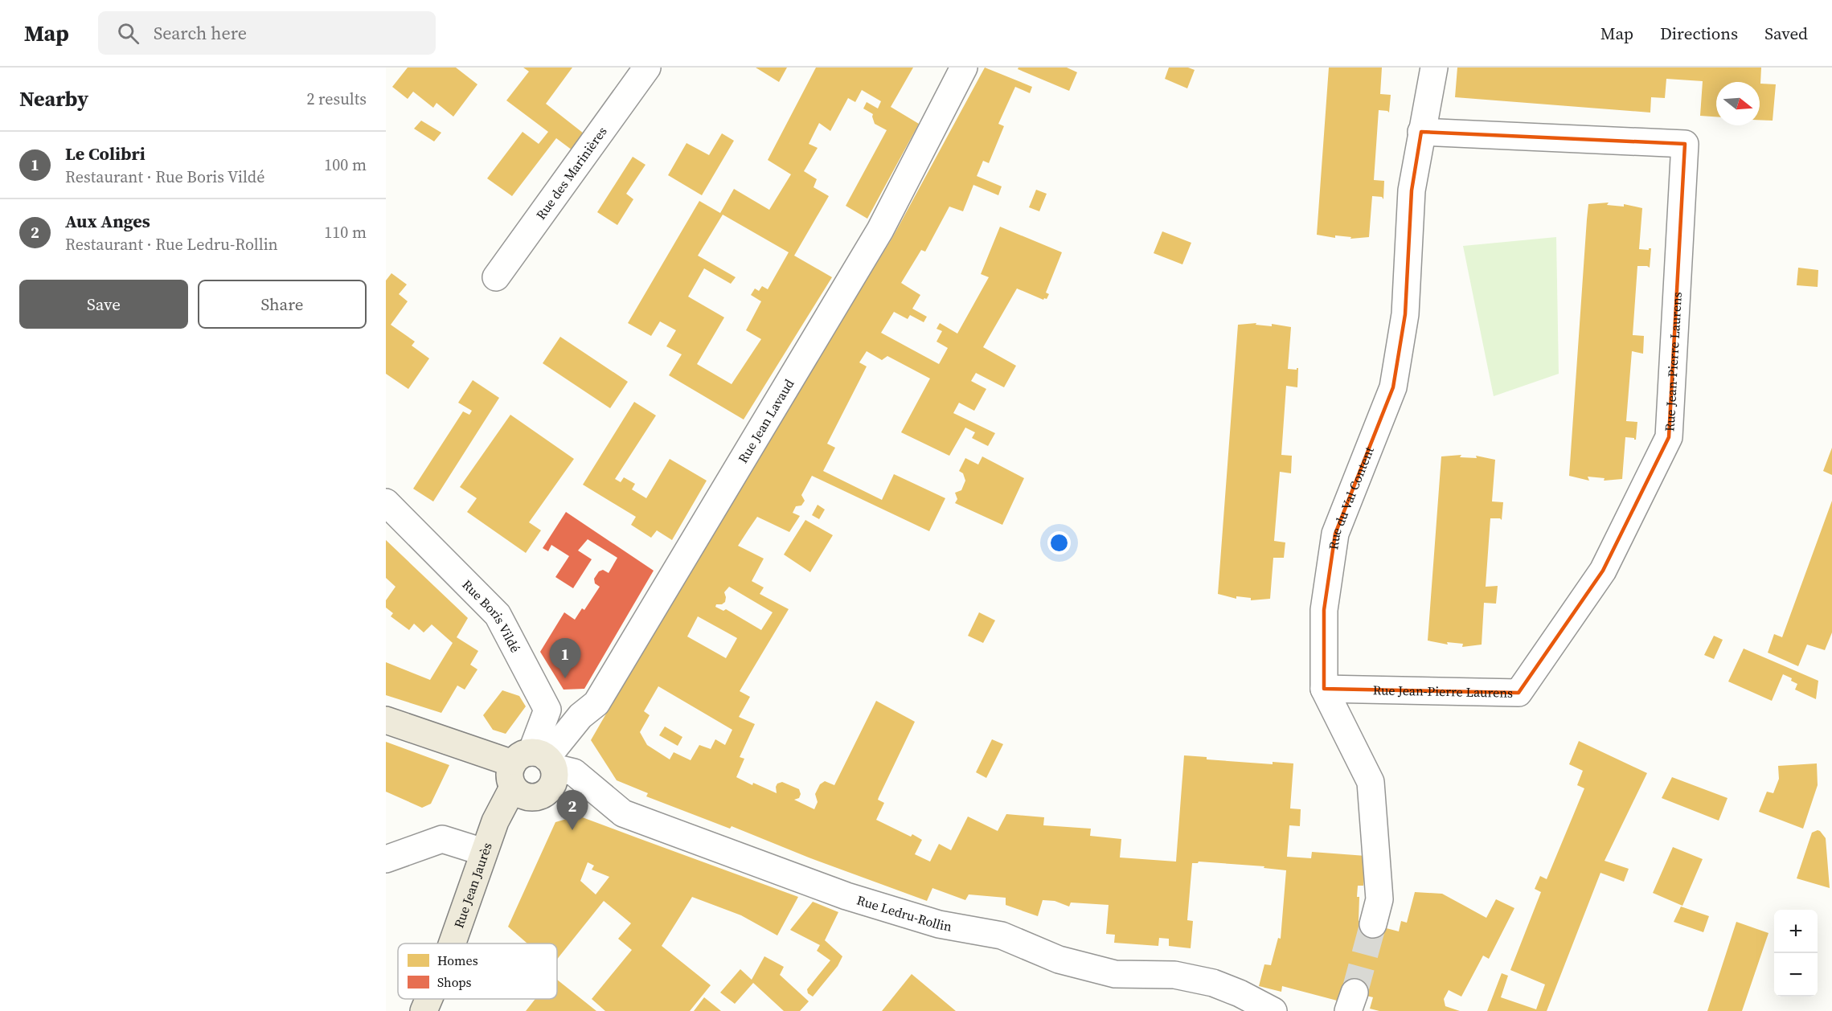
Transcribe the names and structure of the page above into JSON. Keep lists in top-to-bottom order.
{
  "streets": {
    "main road": ["Rue Jean Jaurès"],
    "street": [
      "Rue des Marinières",
      "Rue Jean-Pierre Laurens",
      "Rue Jean Lavaud",
      "Rue du Val Content",
      "Rue Boris Vildé",
      "Rue Ledru-Rollin"
    ]
  },
  "crossings": [
    ["Rue Jean-Pierre Laurens", "Rue du Val Content"],
    ["Rue Jean Lavaud", "Rue Jean Jaurès"],
    ["Rue Jean Lavaud", "Rue Ledru-Rollin"],
    ["Rue Jean Jaurès", "Rue Ledru-Rollin"]
  ],
  "legend": ["Homes", "Shops"],
  "north": "right",
  "page": {
    "header": "Map",
    "search": "Search here",
    "nav": ["Map", "Directions", "Saved"],
    "heading": ["Nearby", "2 results"],
    "list": [
      {
        "mark": "1",
        "name": "Le Colibri",
        "note": "Restaurant · Rue Boris Vildé",
        "value": "100 m"
      },
      {
        "mark": "2",
        "name": "Aux Anges",
        "note": "Restaurant · Rue Ledru-Rollin",
        "value": "110 m"
      }
    ],
    "buttons": ["Save", "Share"],
    "pins": ["1", "2"],
    "map_buttons": ["+", "−"]
  }
}
